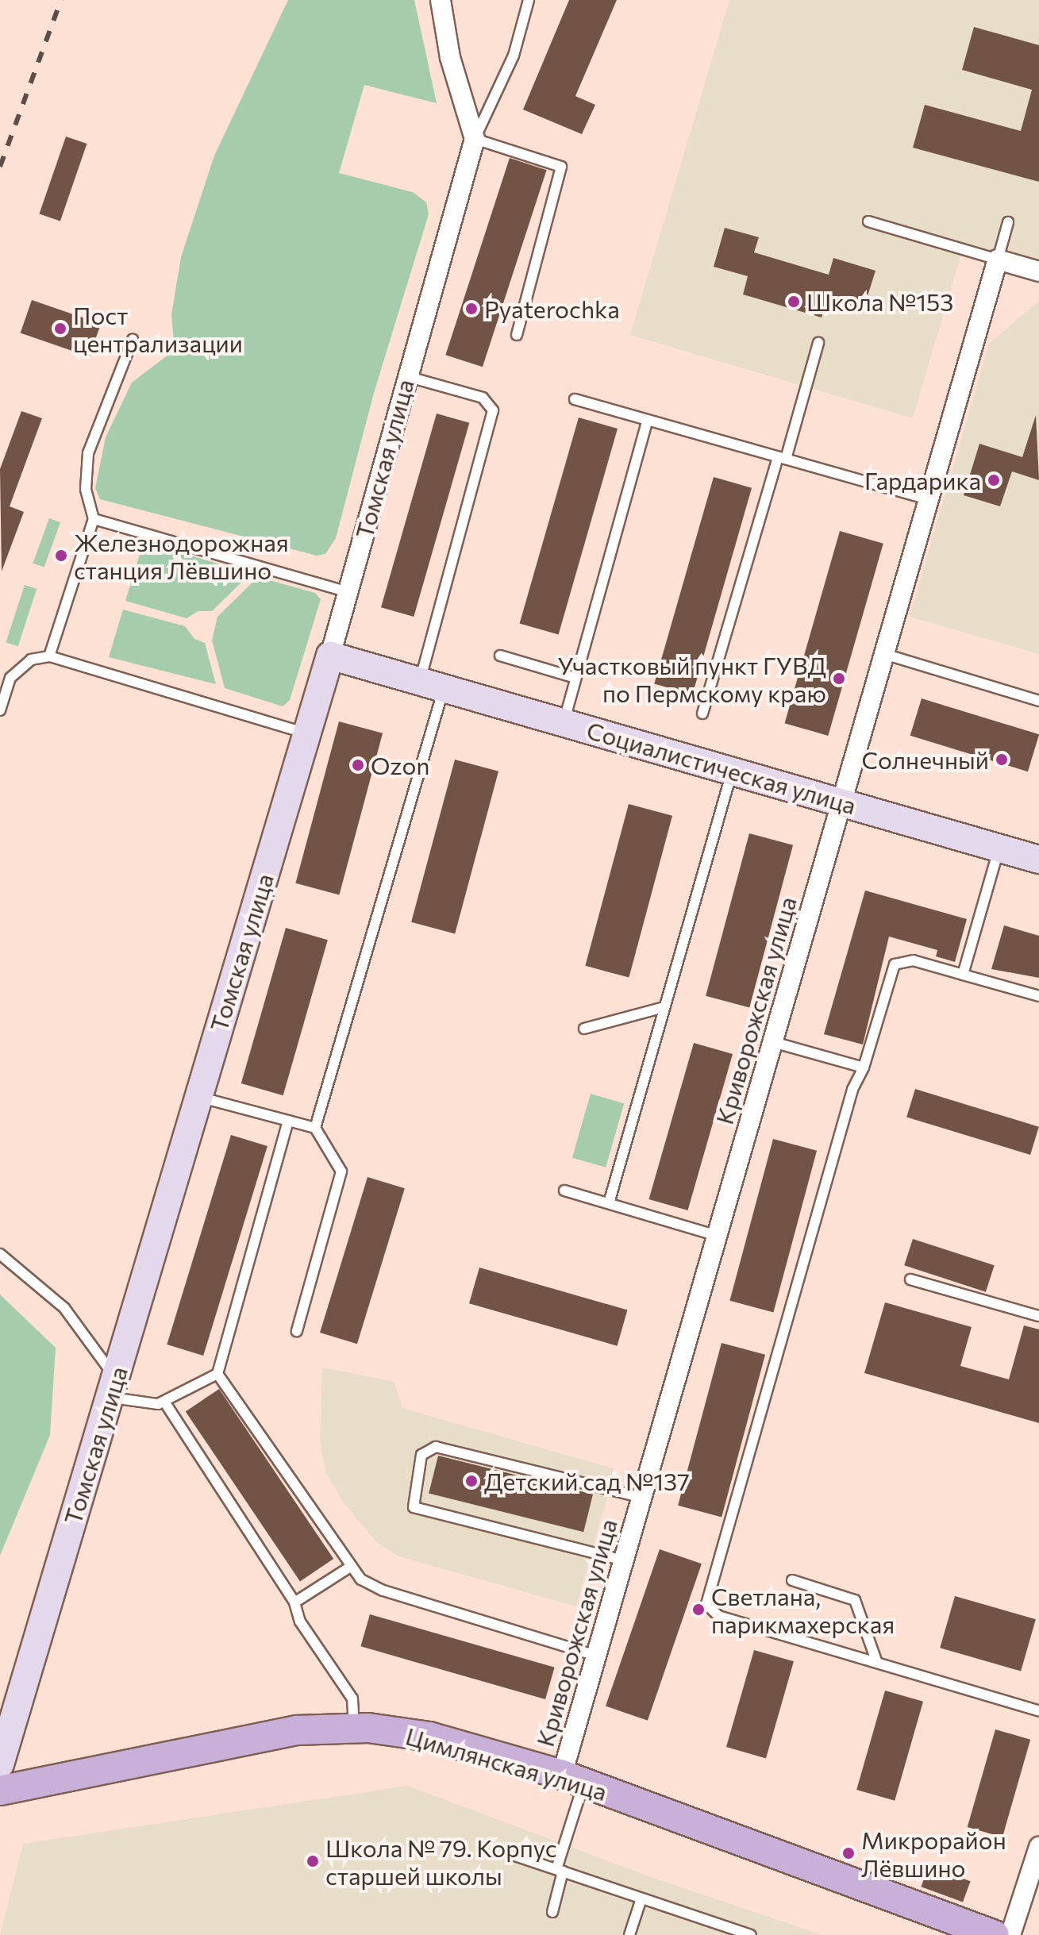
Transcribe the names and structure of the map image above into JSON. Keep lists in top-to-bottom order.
{
  "streets": {
    "main road": ["Цимлянская улица"],
    "street": ["Томская улица", "Социалистическая улица", "Криворожская улица"]
  },
  "crossings": [
    ["Томская улица", "Социалистическая улица"],
    ["Социалистическая улица", "Криворожская улица"],
    ["Криворожская улица", "Цимлянская улица"]
  ],
  "places": [
    "Школа №153",
    "Pyaterochka",
    "Пост централизации",
    "Гардарика",
    "Железнодорожная станция Лёвшино",
    "Участковый пункт ГУВД по Пермскому краю",
    "Солнечный",
    "Ozon",
    "Детский сад №137",
    "Светлана, парикмахерская",
    "Микрорайон Лёвшино",
    "Школа № 79. Корпус старшей школы"
  ]
}
